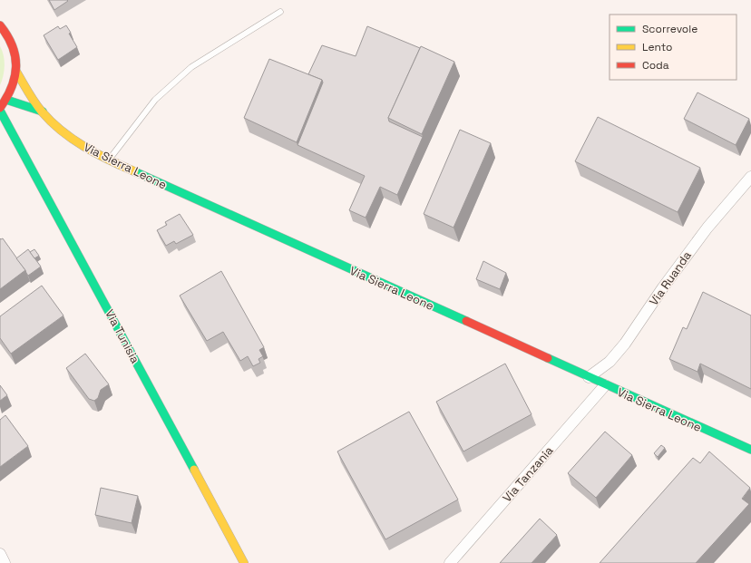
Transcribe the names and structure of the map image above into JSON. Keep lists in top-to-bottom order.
{
  "streets": {
    "street": [
      "Via Sierra Leone",
      "Via Ruanda",
      "Via Tunisia",
      "Via Tanzania"
    ]
  },
  "crossings": [
    ["Via Sierra Leone", "Via Ruanda"],
    ["Via Sierra Leone", "Via Tanzania"]
  ],
  "legend": ["Scorrevole", "Lento", "Coda"]
}
